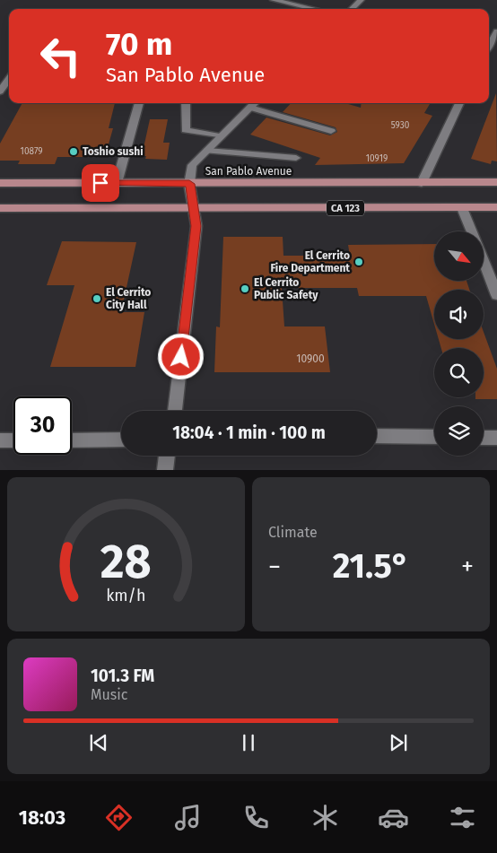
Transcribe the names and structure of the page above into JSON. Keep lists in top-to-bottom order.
{
  "streets": {
    "main road": ["San Pablo Avenue", "CA 123"]
  },
  "places": [
    "Toshio sushi",
    "El Cerrito Fire Department",
    "El Cerrito Public Safety",
    "El Cerrito City Hall"
  ],
  "house_numbers": [
    "5930",
    "10879",
    "10919",
    "10900"
  ],
  "north": "bottom right",
  "page": {
    "turn": ["70 m", "San Pablo Avenue"],
    "limit": "30",
    "trip": "18:04 · 1 min · 100 m",
    "tile": "Climate",
    "heat": ["−", "21.5°", "+"],
    "song": ["101.3 FM", "Music"],
    "tabs": "18:03",
    "gauge": ["28", "km/h"]
  }
}
